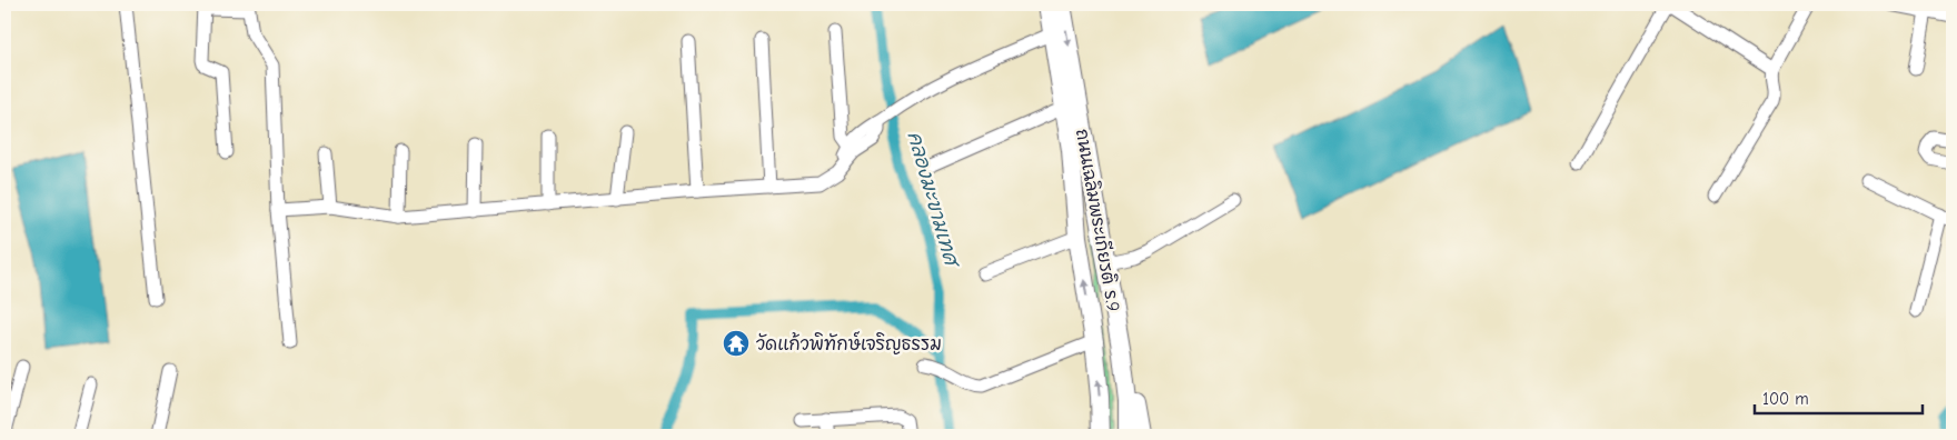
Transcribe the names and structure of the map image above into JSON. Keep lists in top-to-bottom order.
{
  "streets": {
    "main road": ["ถนนเฉลิมพระเกียรติ ร.9"]
  },
  "water": ["คลองมะขามเทศ"],
  "places": {
    "temple": ["วัดแก้วพิทักษ์เจริญธรรม"]
  },
  "scale_bar": "100 m"
}
